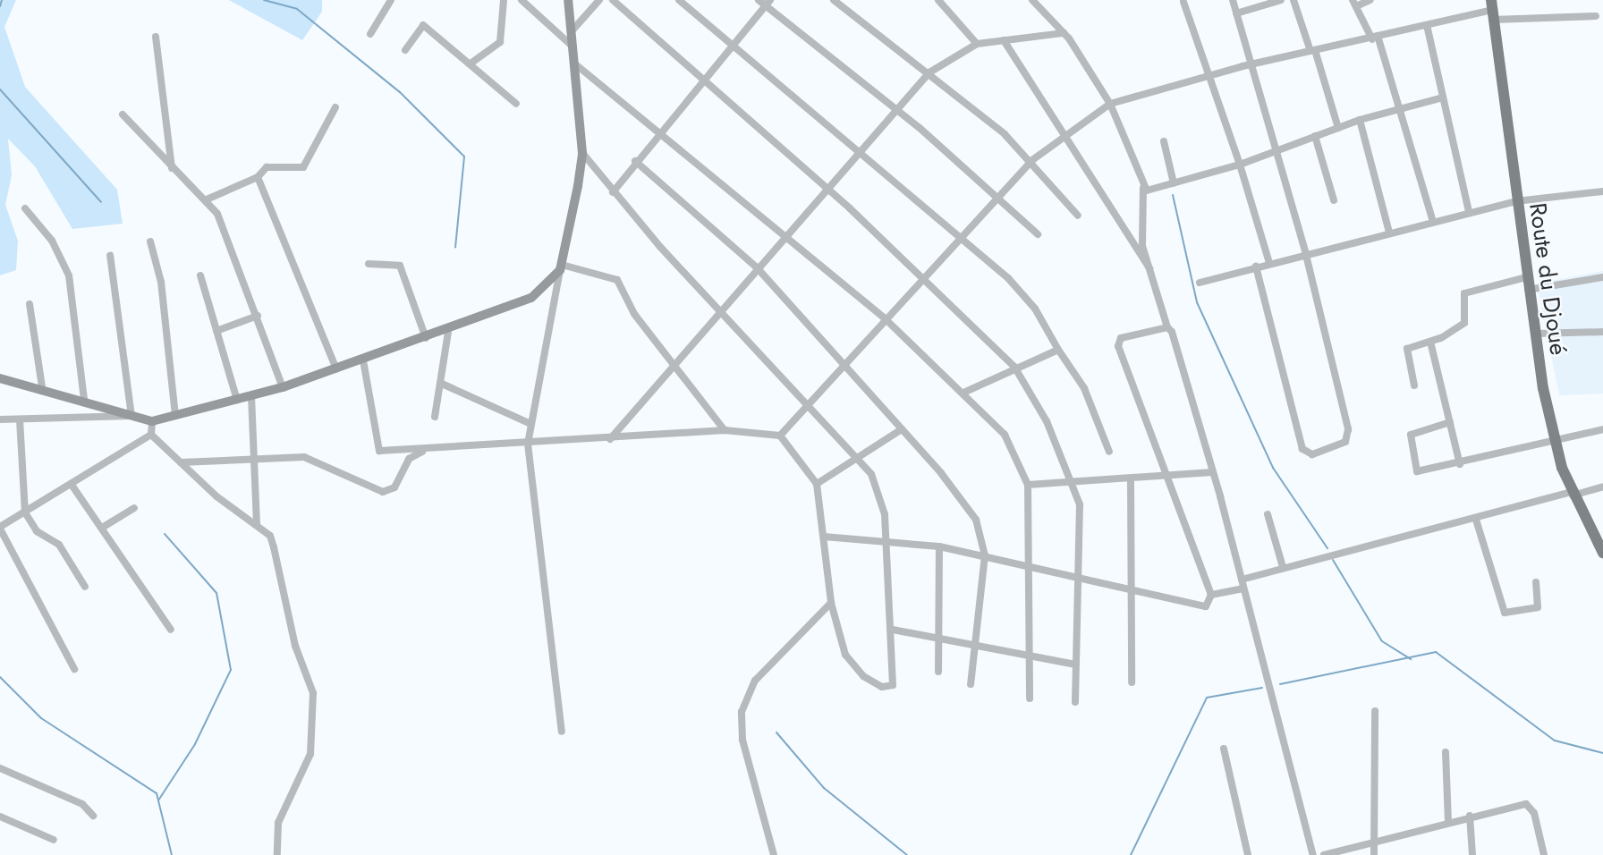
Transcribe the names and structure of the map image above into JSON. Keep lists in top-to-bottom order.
{
  "streets": {
    "main road": ["Route du Djoué"]
  }
}
